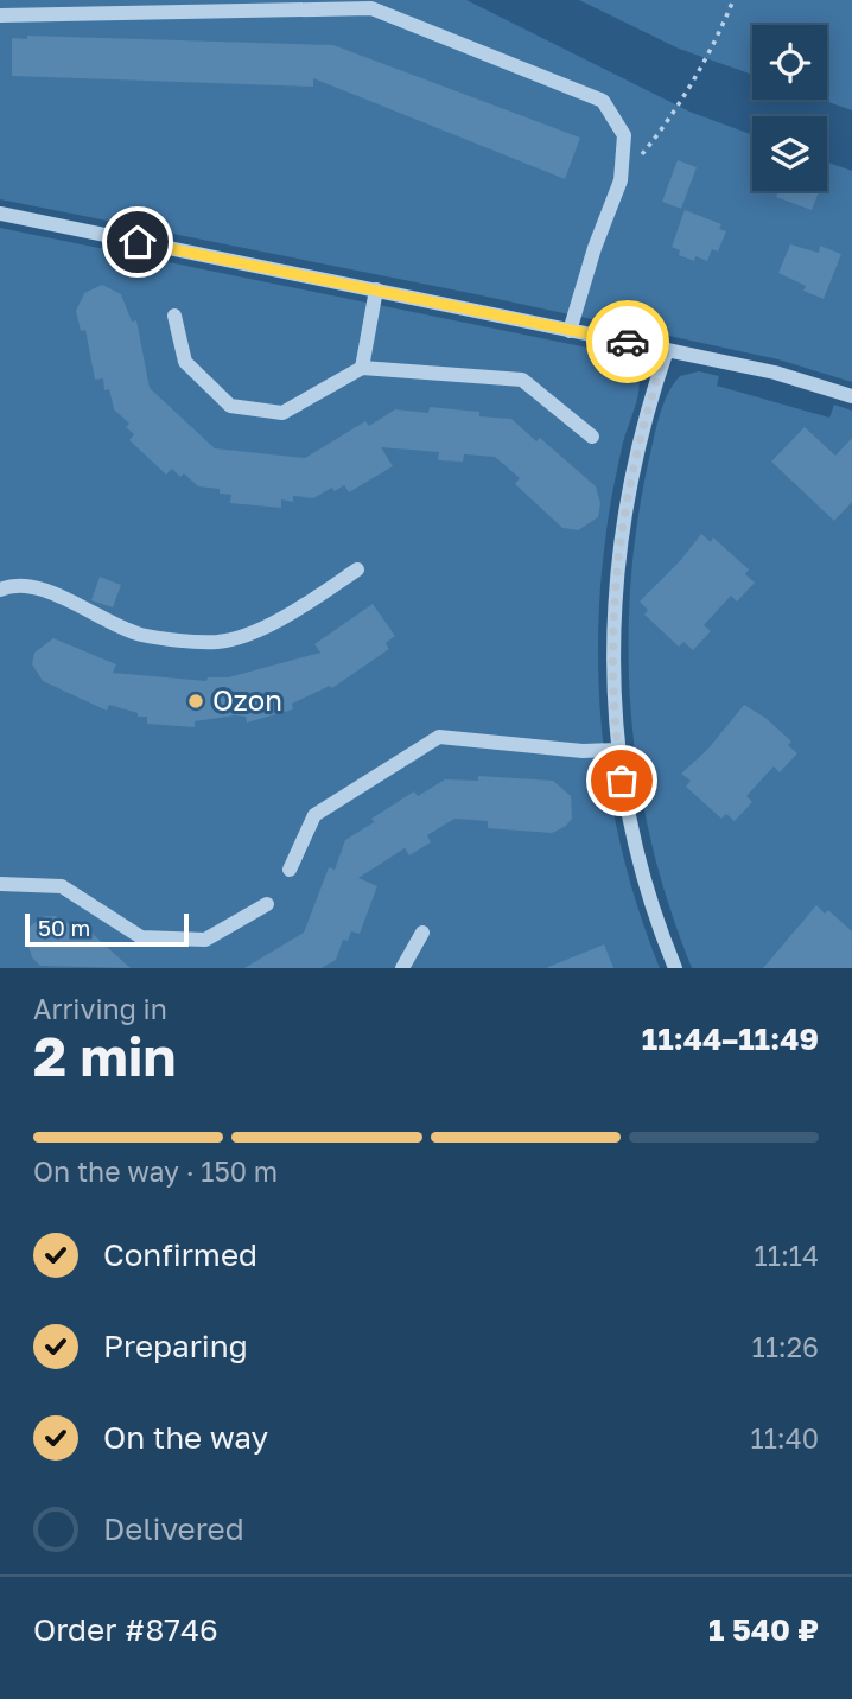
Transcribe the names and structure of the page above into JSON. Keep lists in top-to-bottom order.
{
  "places": ["Ozon"],
  "scale_bar": "50 m",
  "page": {
    "scale": "50 m",
    "heading": ["2 min", "Arriving in", "11:44–11:49"],
    "panel": ["Order #8746", "1 540 ₽"],
    "bar": "On the way · 150 m",
    "list": [
      ["Confirmed", "11:14"],
      ["Preparing", "11:26"],
      ["On the way", "11:40"],
      "Delivered"
    ]
  }
}
